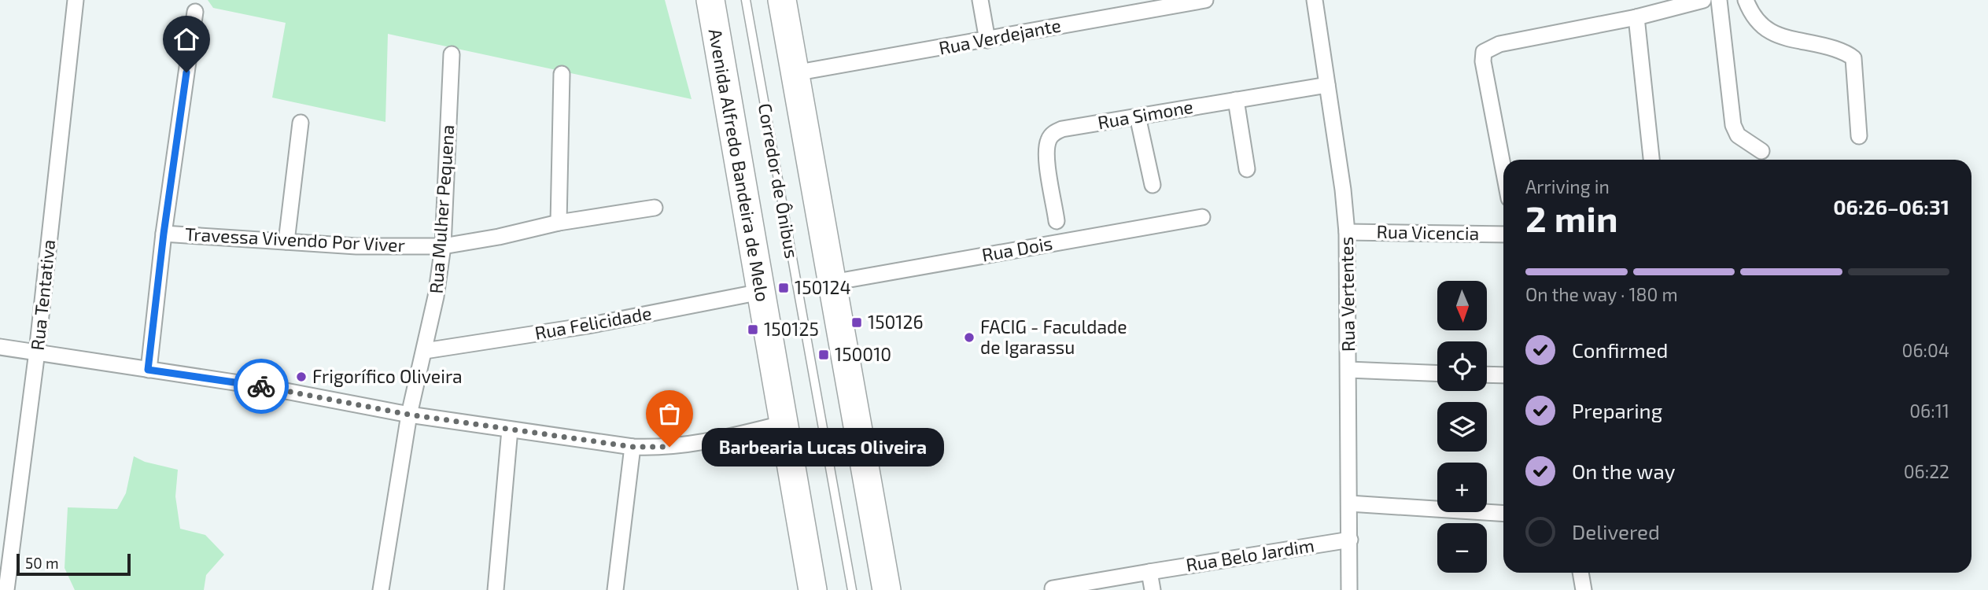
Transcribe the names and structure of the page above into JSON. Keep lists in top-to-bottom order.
{
  "streets": {
    "highway": ["Avenida Alfredo Bandeira de Melo"],
    "street": [
      "Rua Verdejante",
      "Rua Simone",
      "Rua Mulher Pequena",
      "Rua Vicencia",
      "Travessa Vivendo Por Viver",
      "Rua Dois",
      "Rua Vertentes",
      "Rua Tentativa",
      "Rua Felicidade",
      "Rua Belo Jardim"
    ],
    "lane": ["Corredor de Ônibus"]
  },
  "crossings": [
    ["Rua Simone", "Rua Vertentes"],
    ["Avenida Alfredo Bandeira de Melo", "Rua Felicidade"],
    ["Rua Mulher Pequena", "Travessa Vivendo Por Viver"],
    ["Rua Mulher Pequena", "Rua Felicidade"],
    ["Rua Vicencia", "Rua Vertentes"],
    ["Rua Vertentes", "Rua Belo Jardim"]
  ],
  "places": {
    "transit": [
      "150124",
      "150126",
      "150125",
      "150010"
    ],
    "other": ["FACIG - Faculdade de Igarassu", "Frigorífico Oliveira", "Barbearia Lucas Oliveira"]
  },
  "scale_bar": "50 m",
  "north": "bottom",
  "page": {
    "heading": ["2 min", "Arriving in", "06:26–06:31"],
    "bar": "On the way · 180 m",
    "map_buttons": ["+", "−"],
    "list": [
      ["Confirmed", "06:04"],
      ["Preparing", "06:11"],
      ["On the way", "06:22"],
      "Delivered"
    ],
    "bubble": "Barbearia Lucas Oliveira",
    "scale": "50 m"
  }
}
